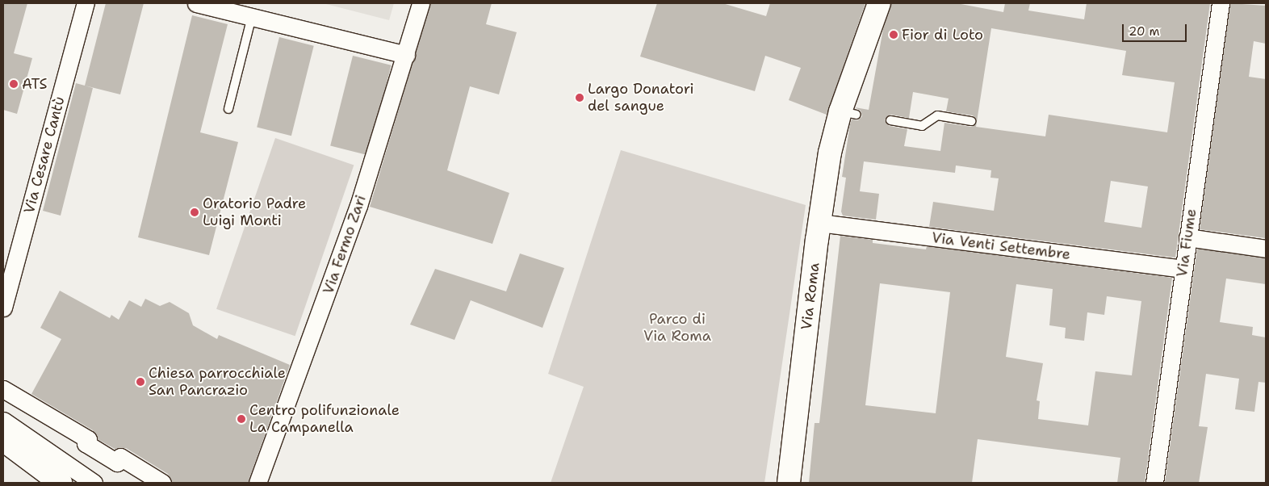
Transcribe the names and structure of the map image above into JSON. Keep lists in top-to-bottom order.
{
  "streets": {
    "street": [
      "Via Cesare Cantù",
      "Via Fiume",
      "Via Fermo Zari",
      "Via Venti Settembre",
      "Via Roma"
    ]
  },
  "crossings": [
    ["Via Fiume", "Via Venti Settembre"],
    ["Via Venti Settembre", "Via Roma"]
  ],
  "parks": ["Parco di Via Roma"],
  "places": [
    "Fior di Loto",
    "ATS",
    "Largo Donatori del sangue",
    "Oratorio Padre Luigi Monti",
    "Chiesa parrocchiale San Pancrazio",
    "Centro polifunzionale La Campanella"
  ],
  "scale_bar": "20 m"
}
